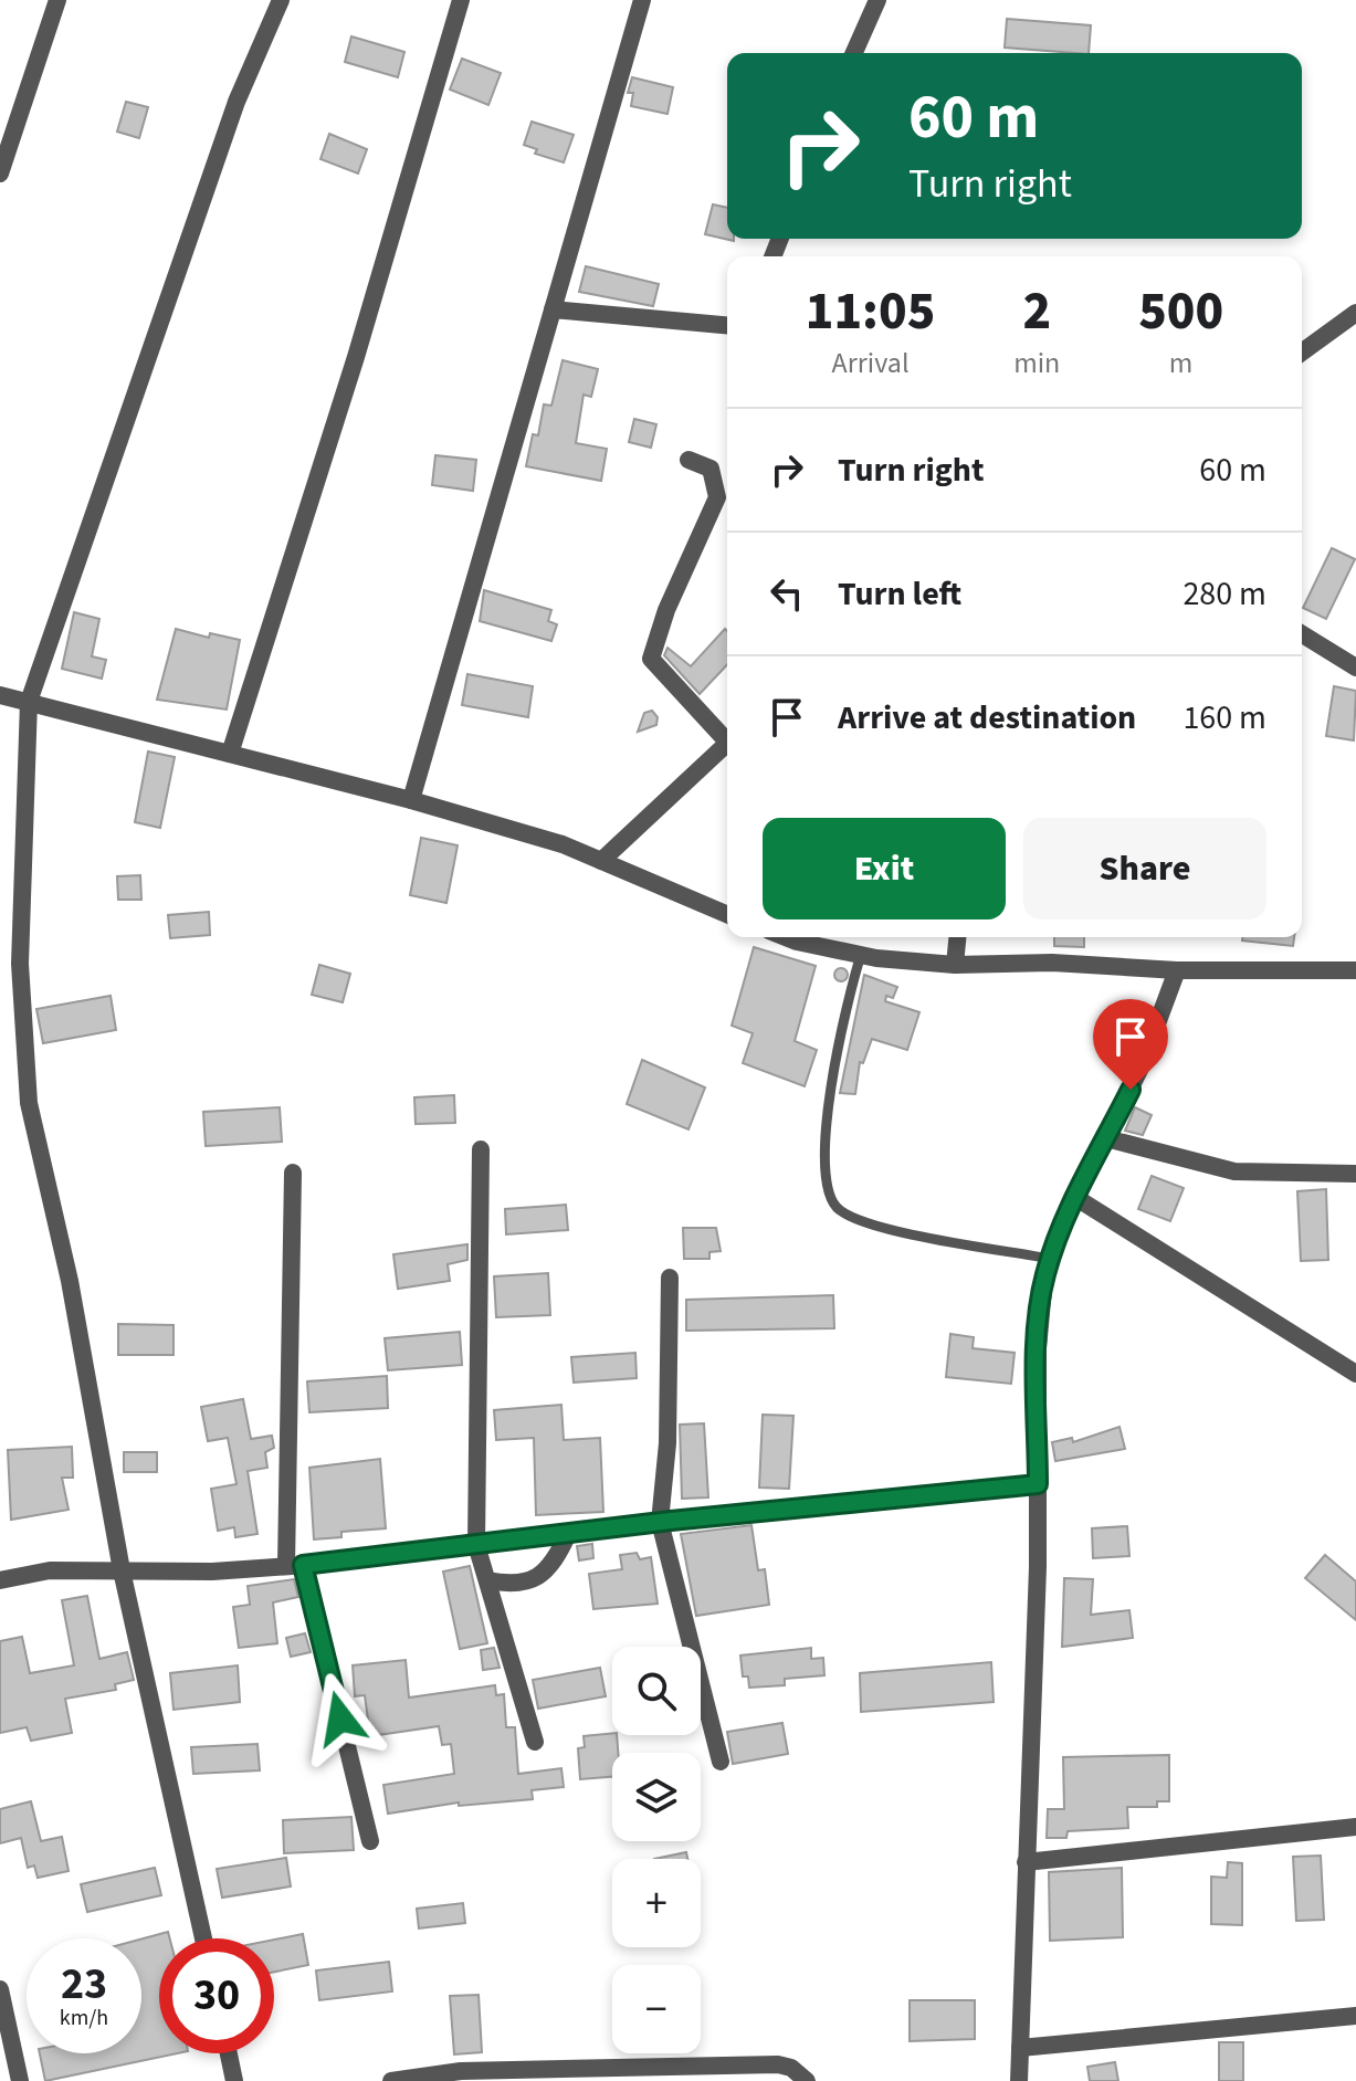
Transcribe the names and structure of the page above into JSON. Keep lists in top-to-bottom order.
{
  "page": {
    "turn": ["60 m", "Turn right"],
    "eta": [
      "11:05",
      "Arrival",
      "2",
      "min",
      "500",
      "m"
    ],
    "list": [
      {
        "name": "Turn right",
        "value": "60 m"
      },
      {
        "name": "Turn left",
        "value": "280 m"
      },
      {
        "name": "Arrive at destination",
        "value": "160 m"
      }
    ],
    "buttons": ["Exit", "Share"],
    "map_buttons": ["+", "−"],
    "speed": "23 km/h",
    "limit": "30"
  }
}
